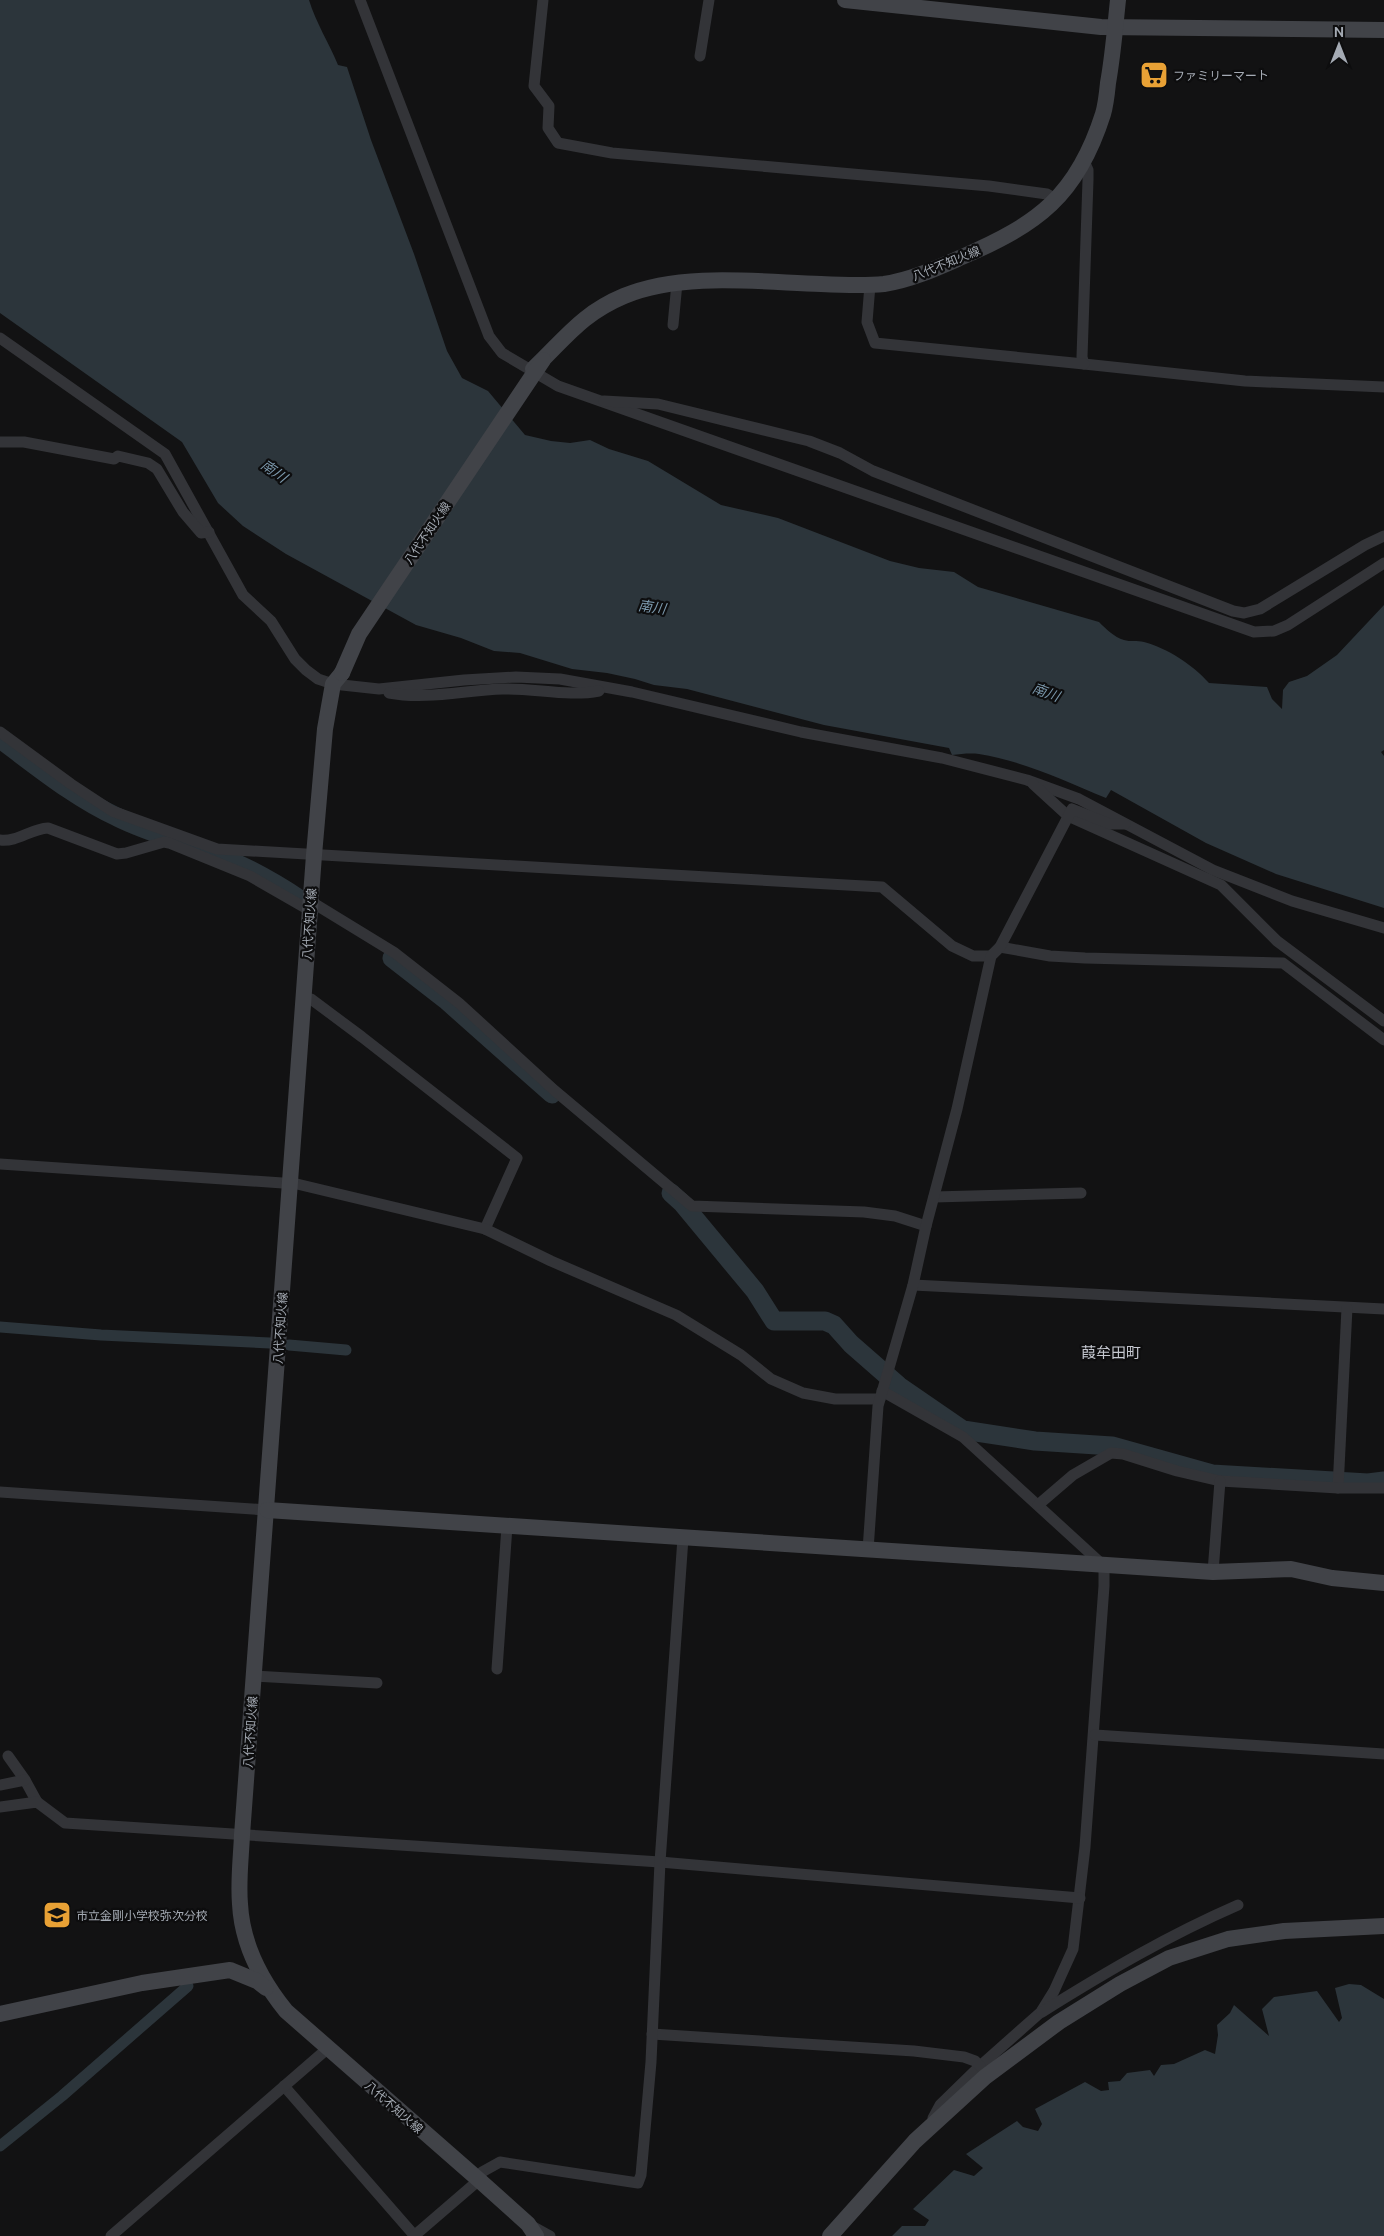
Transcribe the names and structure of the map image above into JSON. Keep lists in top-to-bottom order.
{
  "streets": {
    "main road": ["八代不知火線"]
  },
  "districts": ["葭牟田町"],
  "water": ["南川"],
  "places": {
    "supermarket": ["ファミリーマート"],
    "school or university": ["市立金剛小学校弥次分校"]
  },
  "north": "top"
}
